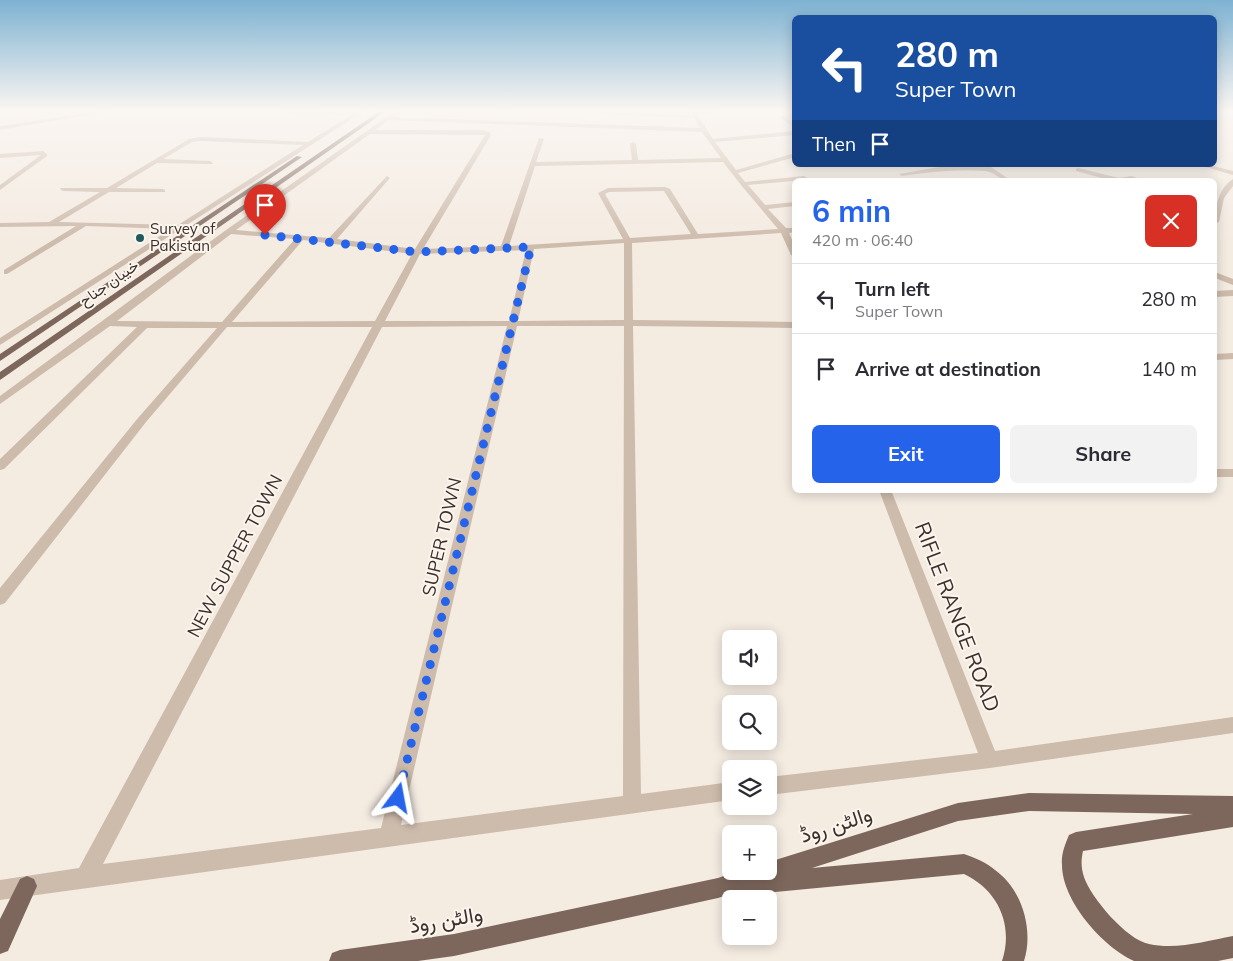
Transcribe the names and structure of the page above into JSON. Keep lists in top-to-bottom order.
{
  "streets": {
    "main road": ["خیبان جناح", "والٹن روڈ"],
    "street": ["SUPER TOWN", "NEW SUPPER TOWN", "RIFLE RANGE ROAD"]
  },
  "places": ["Survey of Pakistan"],
  "page": {
    "turn": ["280 m", "Super Town"],
    "then": "Then",
    "heading": ["6 min", "420 m · 06:40"],
    "list": [
      {
        "name": "Turn left",
        "note": "Super Town",
        "value": "280 m"
      },
      {
        "name": "Arrive at destination",
        "value": "140 m"
      }
    ],
    "buttons": ["Exit", "Share"],
    "map_buttons": ["+", "−"]
  }
}
